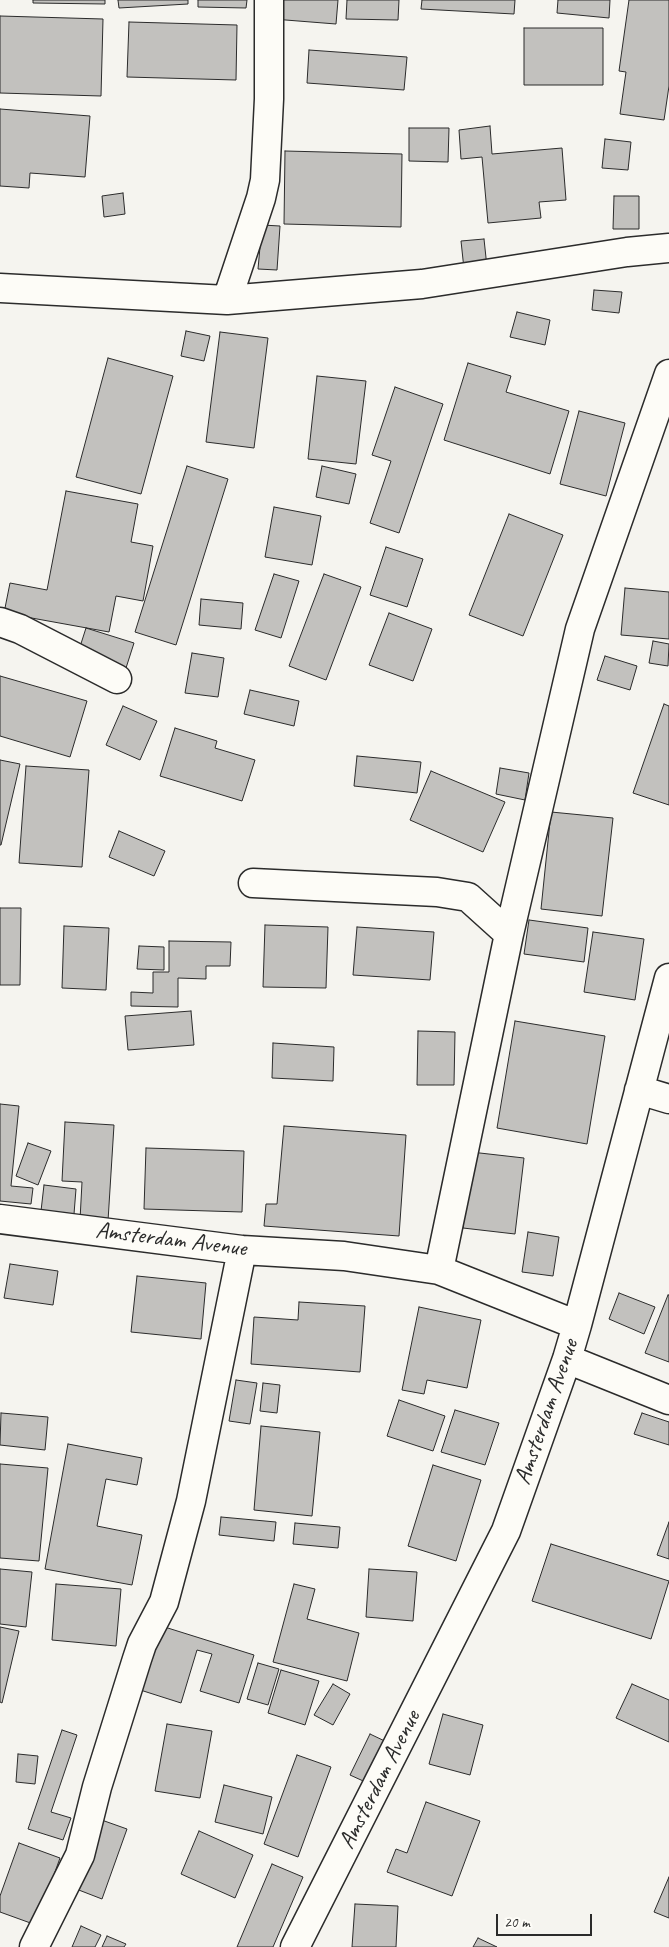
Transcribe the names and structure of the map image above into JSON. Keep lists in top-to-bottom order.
{
  "streets": {
    "street": ["Amsterdam Avenue"]
  },
  "scale_bar": "20 m"
}
